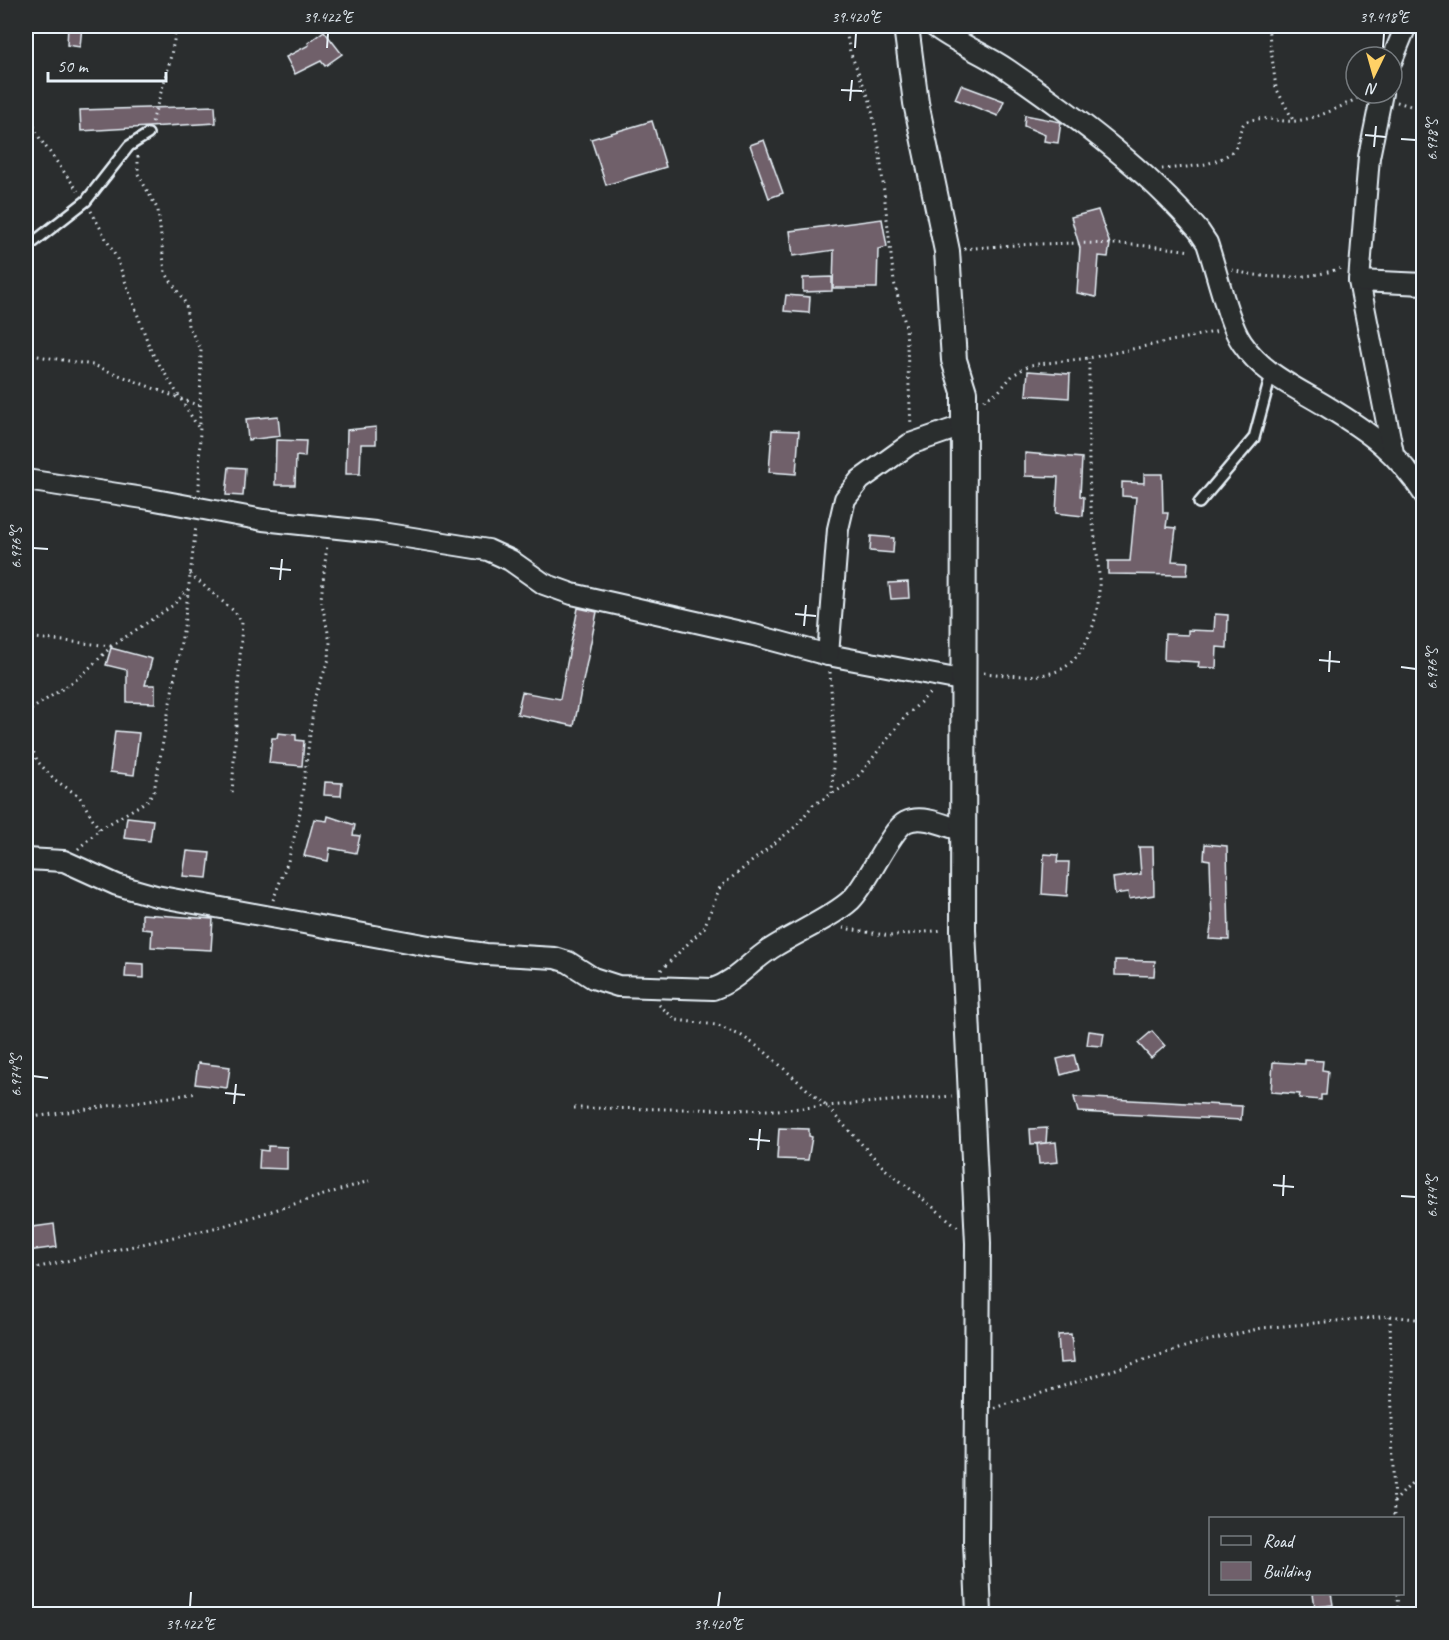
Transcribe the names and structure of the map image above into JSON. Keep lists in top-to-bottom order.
{
  "legend": ["Road", "Building"],
  "scale_bar": "50 m",
  "north": "bottom",
  "coordinates": [
    "39.422°E",
    "39.420°E",
    "39.418°E",
    "6.978°S",
    "6.976°S",
    "6.974°S"
  ]
}
